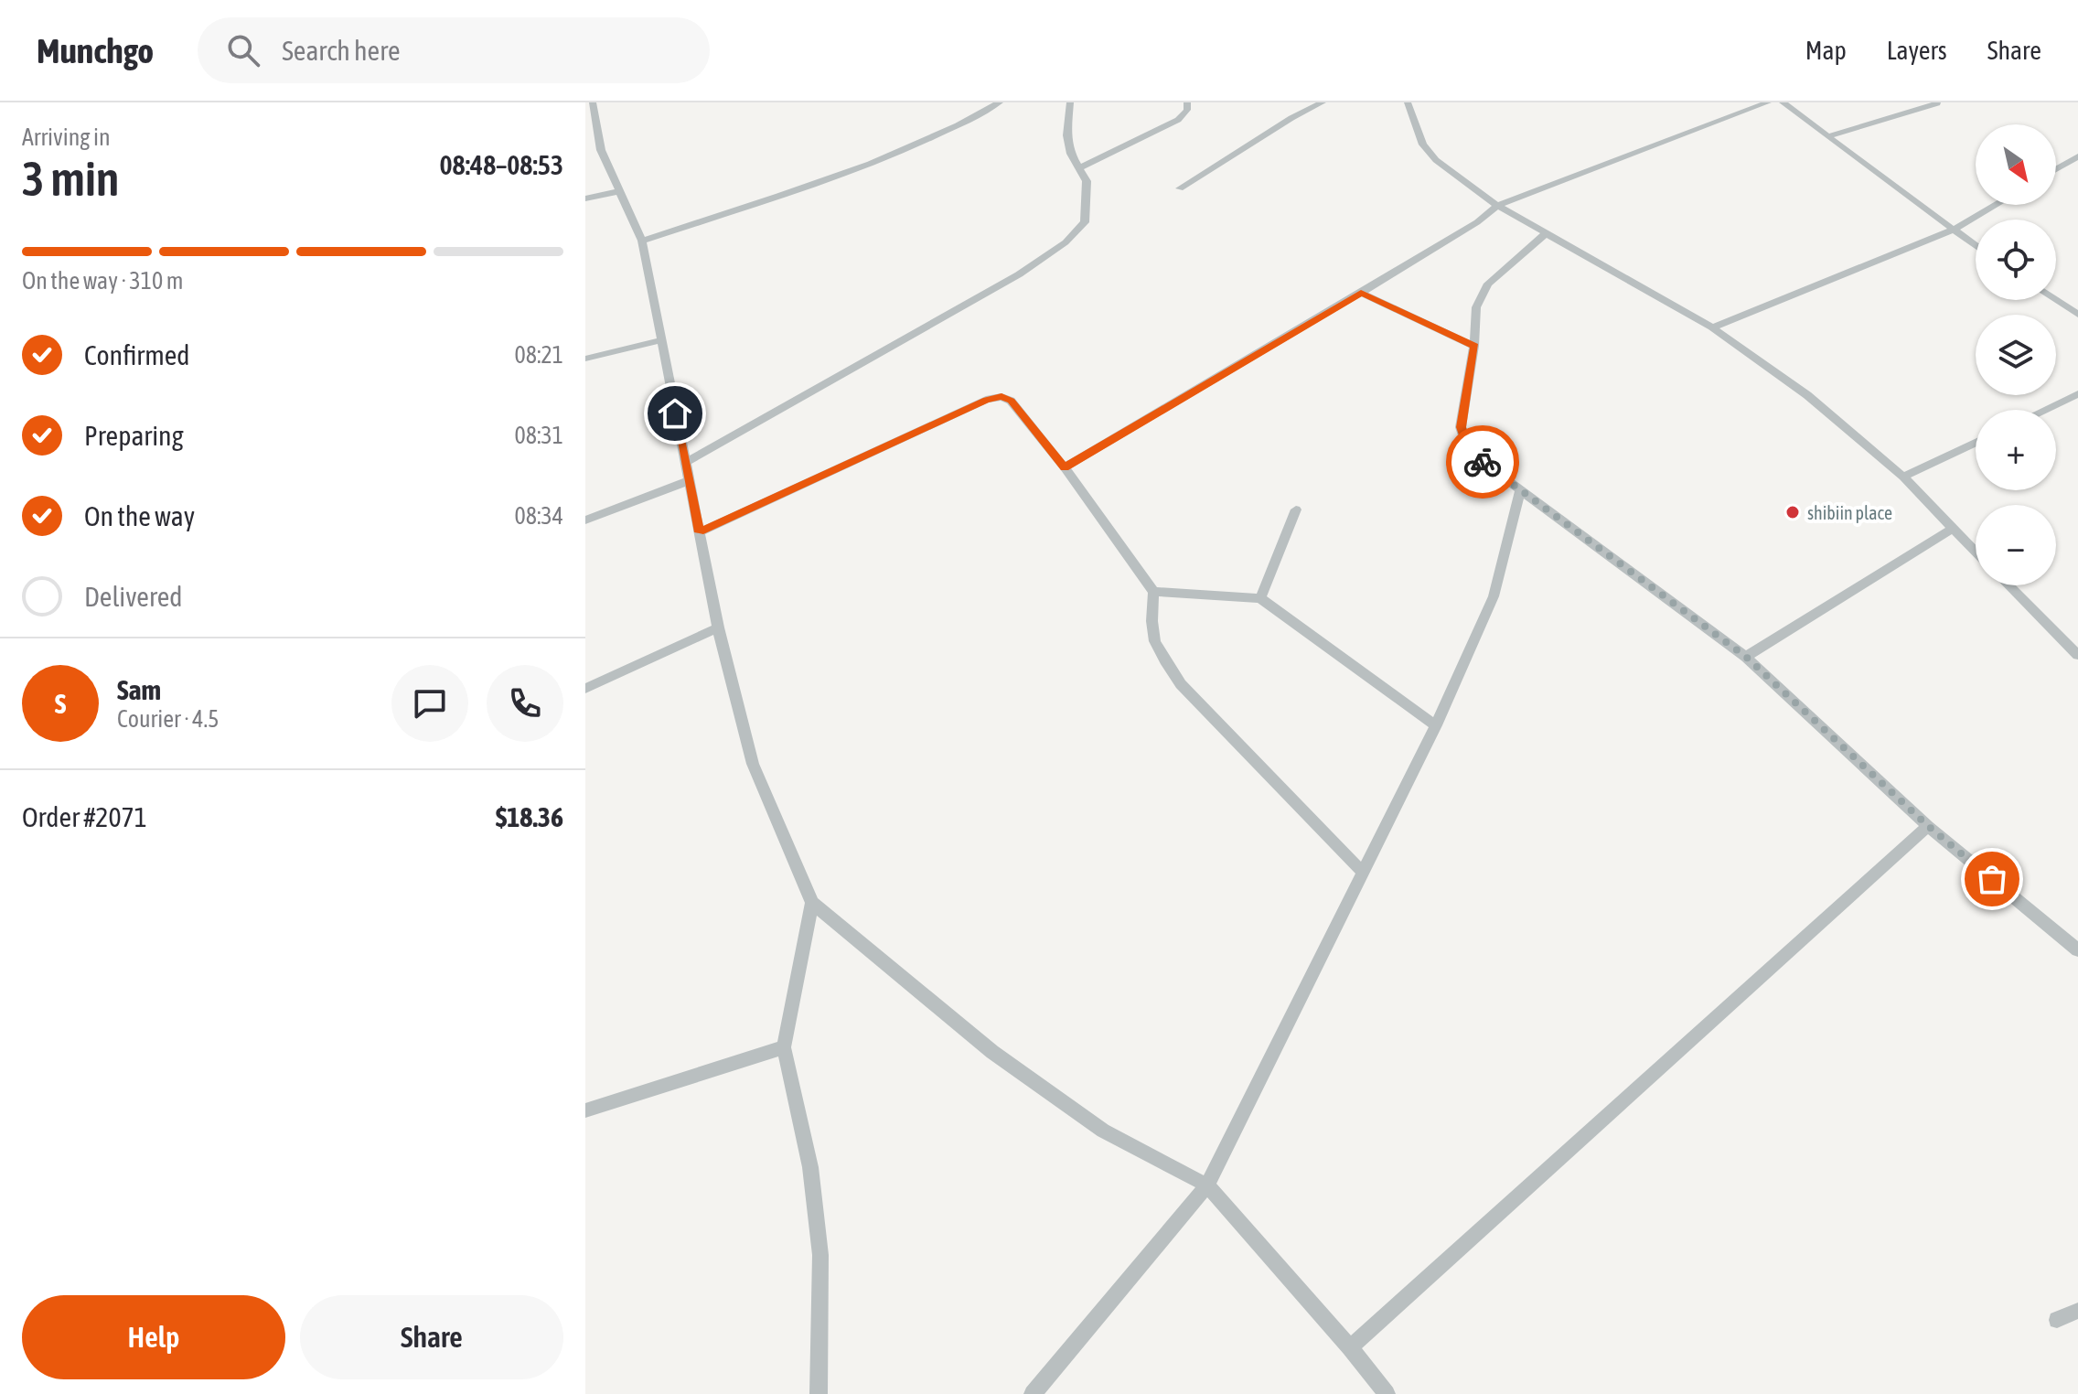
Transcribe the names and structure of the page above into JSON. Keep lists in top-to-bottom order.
{
  "places": ["shibiin place"],
  "north": "bottom right",
  "page": {
    "header": "Munchgo",
    "search": "Search here",
    "nav": ["Map", "Layers", "Share"],
    "heading": ["3 min", "Arriving in", "08:48–08:53"],
    "panel": [
      "Sam",
      "Courier · 4.5",
      "Order #2071",
      "$18.36"
    ],
    "map_buttons": ["+", "−"],
    "bar": "On the way · 310 m",
    "list": [
      ["Confirmed", "08:21"],
      ["Preparing", "08:31"],
      ["On the way", "08:34"],
      "Delivered"
    ],
    "round": "S",
    "buttons": ["Help", "Share"]
  }
}
